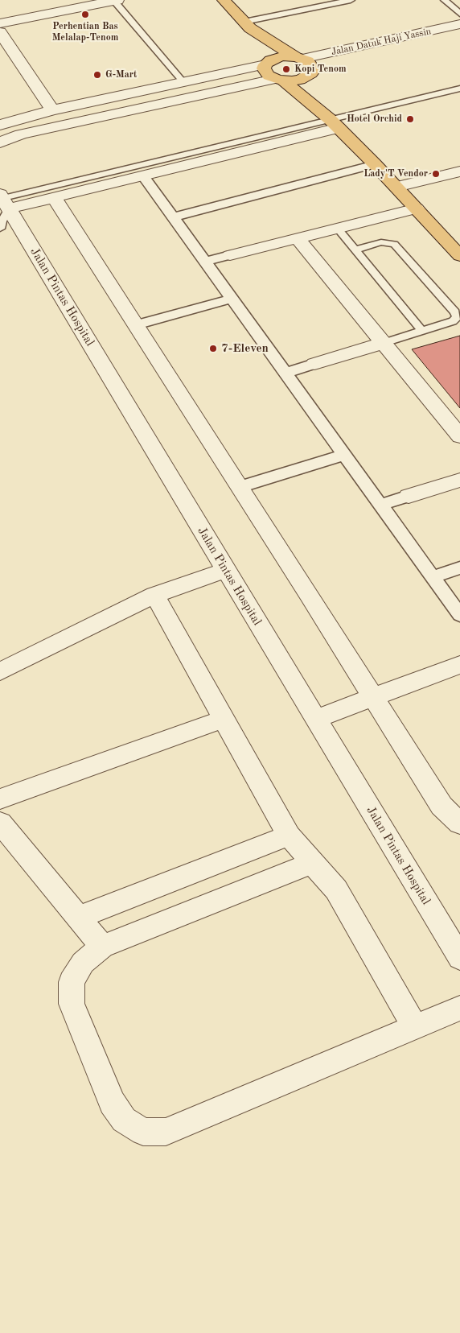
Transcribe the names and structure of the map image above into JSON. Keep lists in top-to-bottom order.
{
  "streets": {
    "street": ["Jalan Datuk Haji Yassin", "Jalan Pintas Hospital"]
  },
  "places": [
    "Perhentian Bas Melalap-Tenom",
    "Kopi Tenom",
    "G-Mart",
    "Hotel Orchid",
    "Lady'T Vendor",
    "7-Eleven"
  ]
}
